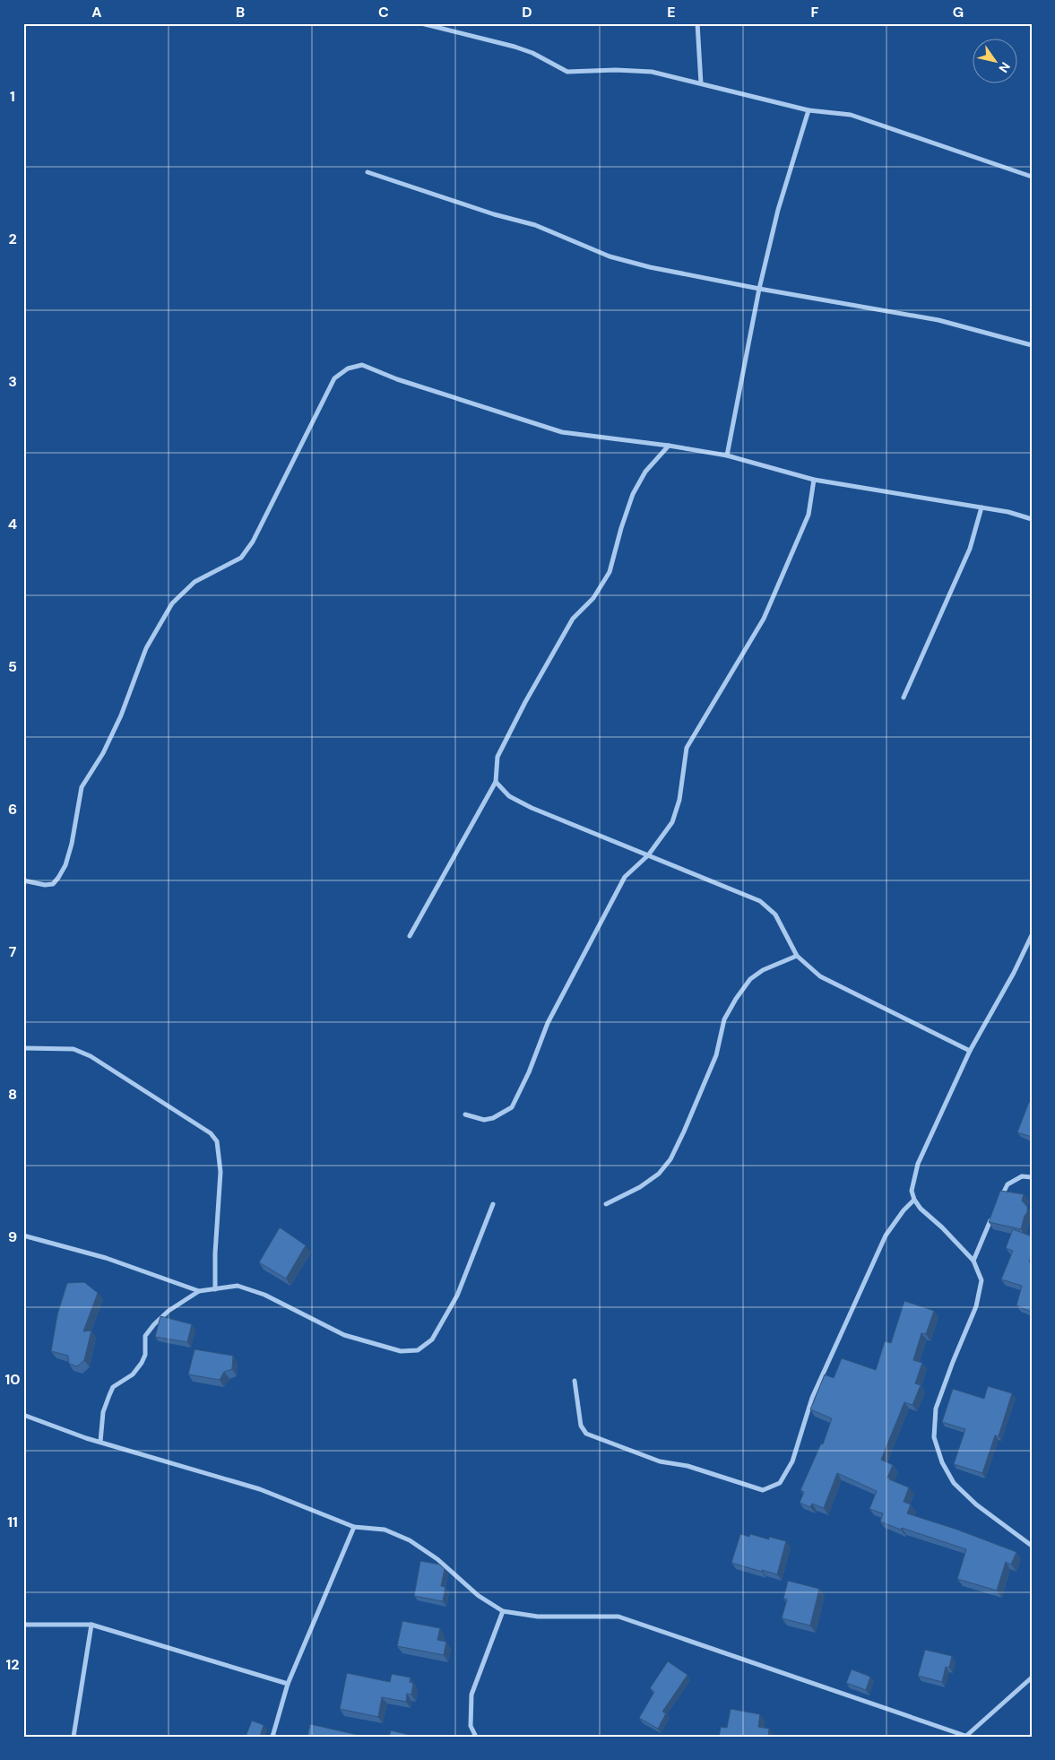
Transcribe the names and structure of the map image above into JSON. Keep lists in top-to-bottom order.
{
  "north": "bottom right",
  "grid": {
    "columns": [
      "A",
      "B",
      "C",
      "D",
      "E",
      "F",
      "G"
    ],
    "rows": [
      "1",
      "2",
      "3",
      "4",
      "5",
      "6",
      "7",
      "8",
      "9",
      "10",
      "11",
      "12"
    ]
  }
}
